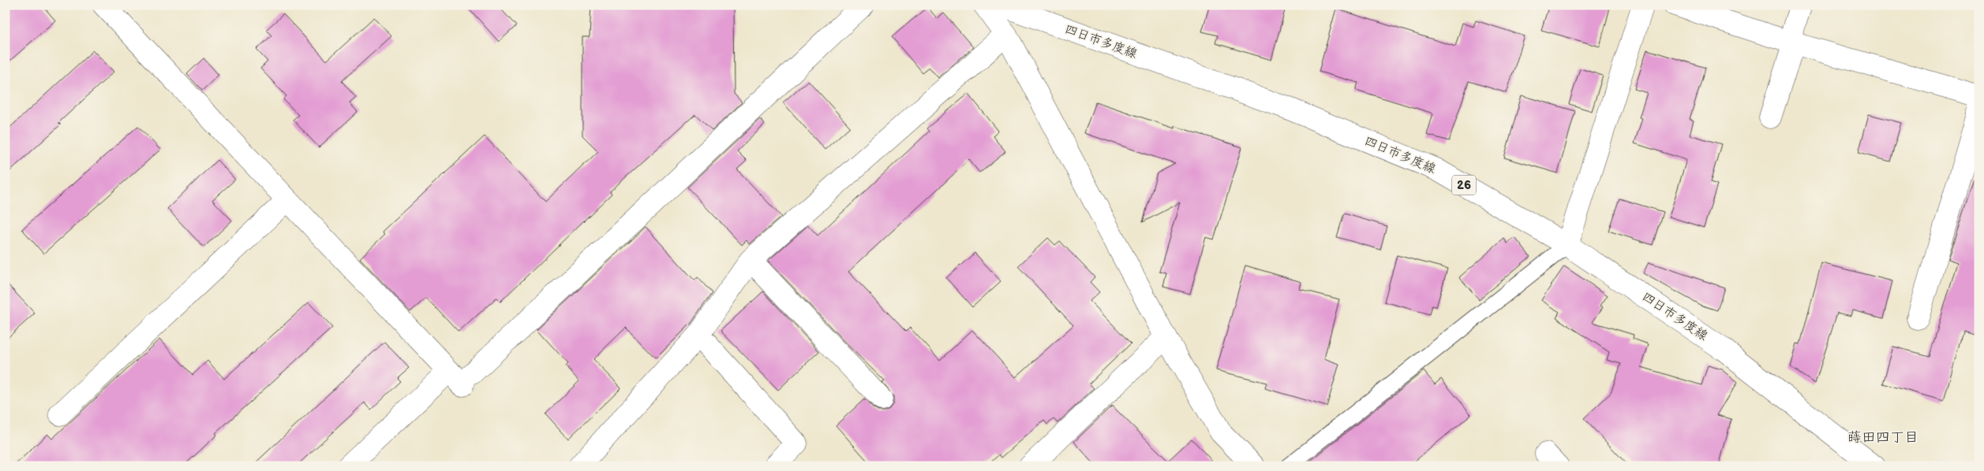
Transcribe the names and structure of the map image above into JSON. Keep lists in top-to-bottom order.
{
  "streets": {
    "street": ["四日市多度線", "26"]
  },
  "districts": ["蒔田四丁目"]
}
